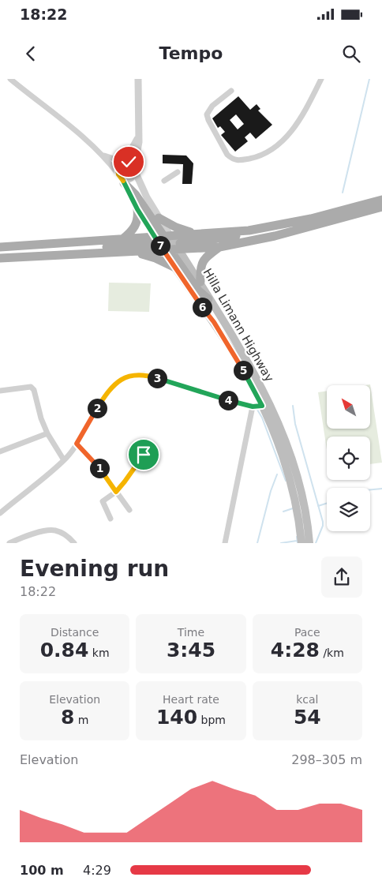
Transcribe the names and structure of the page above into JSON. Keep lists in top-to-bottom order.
{
  "streets": {
    "main road": ["Hilla Limann Highway"]
  },
  "north": "top left",
  "page": {
    "status": "18:22",
    "header": "Tempo",
    "pins": [
      "7",
      "6",
      "5",
      "3",
      "4",
      "2",
      "1"
    ],
    "heading": ["Evening run", "18:22"],
    "stats": [
      ["Distance", "0.84 km"],
      ["Time", "3:45"],
      ["Pace", "4:28 /km"],
      ["Elevation", "8 m"],
      ["Heart rate", "140 bpm"],
      ["kcal", "54"]
    ],
    "chart": ["Elevation", "298–305 m"],
    "list": [
      {
        "name": "100 m",
        "note": "4:29"
      }
    ]
  }
}
